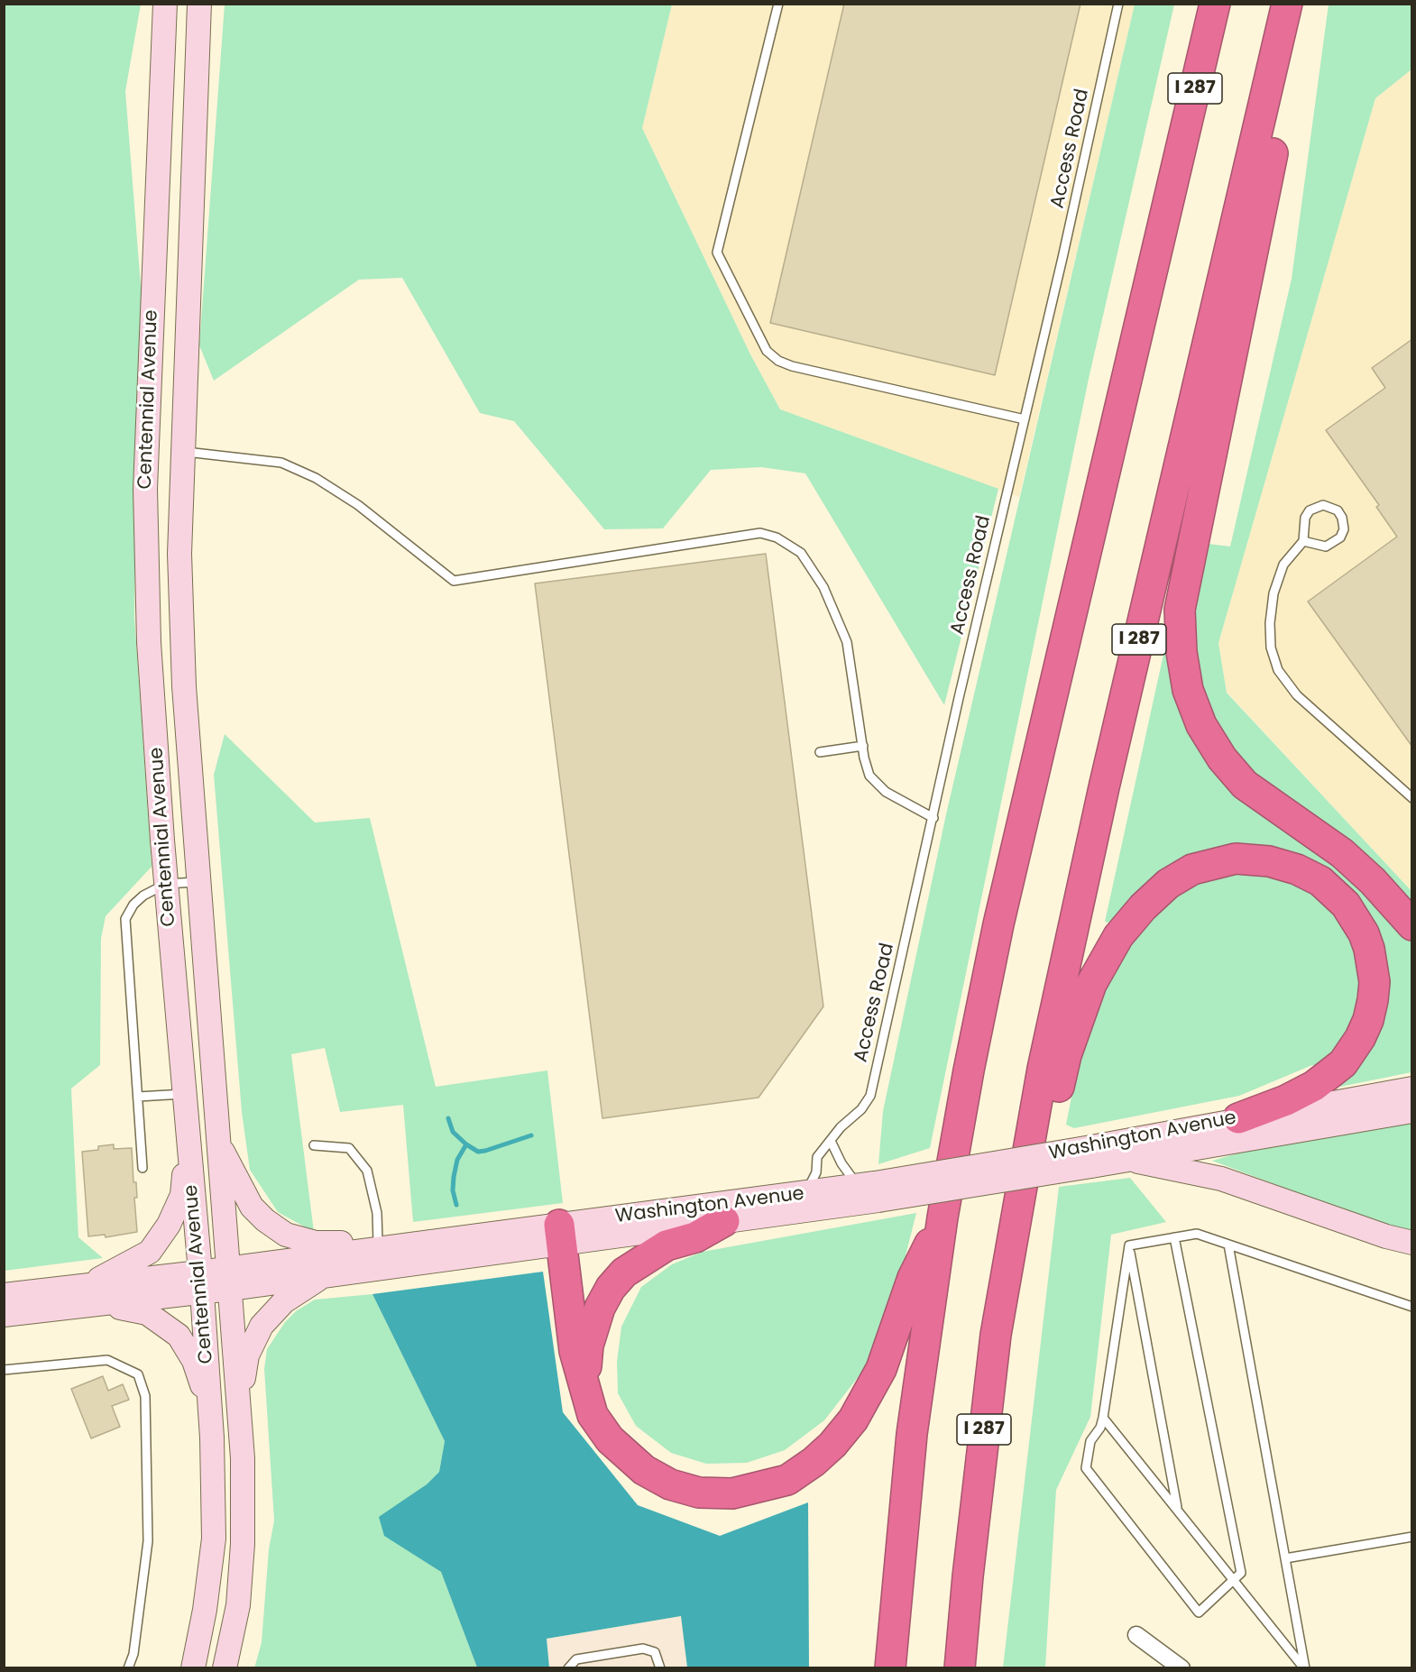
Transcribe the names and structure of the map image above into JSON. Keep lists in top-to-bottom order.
{
  "streets": {
    "highway": ["I 287"],
    "main road": ["Centennial Avenue", "Washington Avenue"],
    "lane": ["Access Road"]
  },
  "crossings": [
    ["Access Road", "Washington Avenue"],
    ["Centennial Avenue", "Washington Avenue"]
  ]
}
